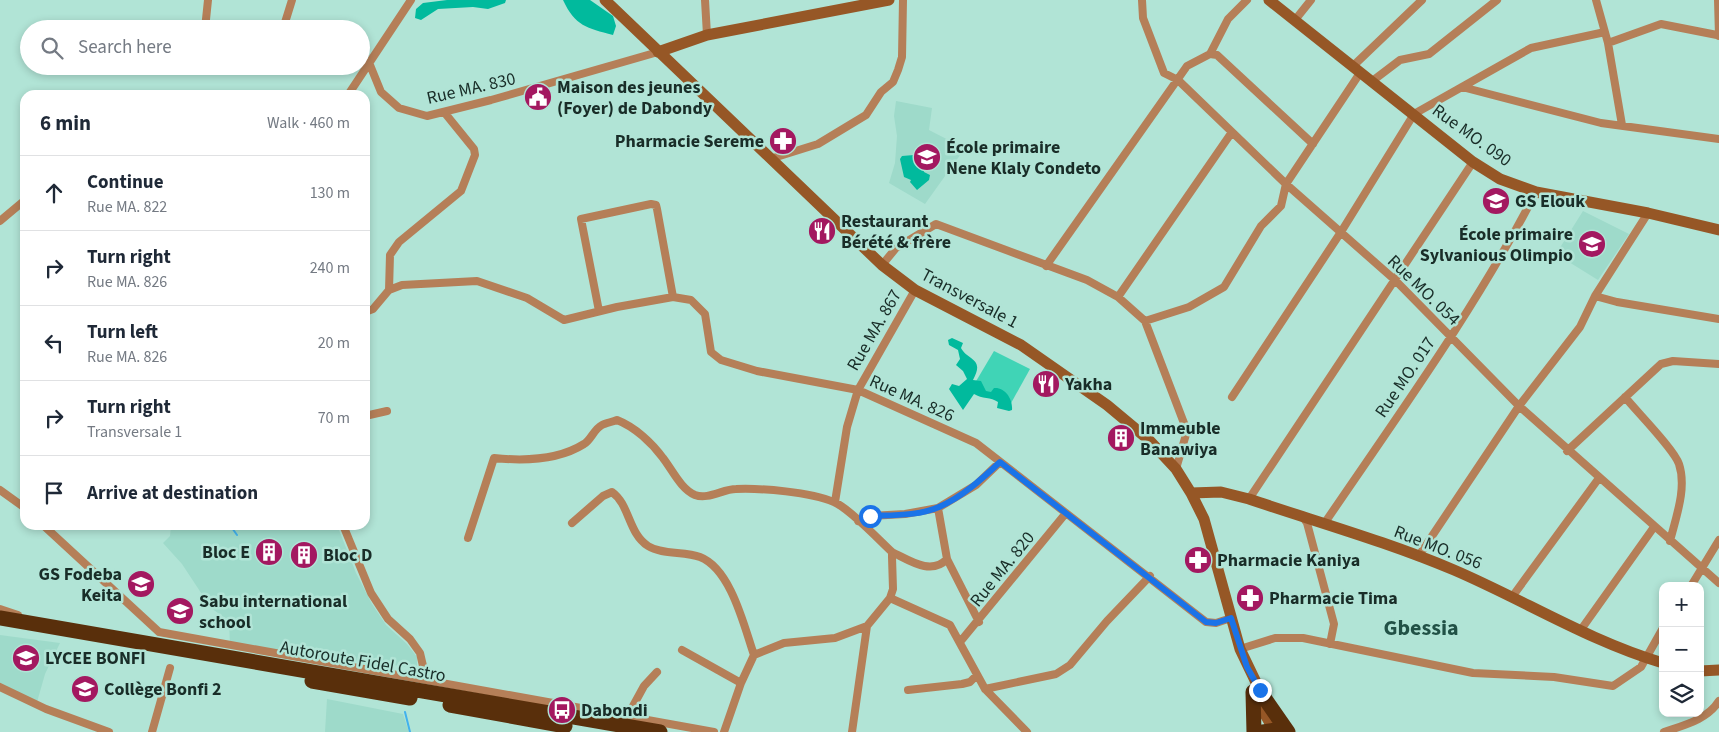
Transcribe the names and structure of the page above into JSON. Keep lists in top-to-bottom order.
{
  "streets": {
    "highway": ["Autoroute Fidel Castro"],
    "street": [
      "Rue MA. 830",
      "Rue MO. 090",
      "Rue MO. 054",
      "Transversale 1",
      "Rue MA. 867",
      "Rue MO. 017",
      "Rue MA. 826",
      "Rue MO. 056",
      "Rue MA. 820"
    ]
  },
  "crossings": [
    ["Rue MA. 830", "Transversale 1"],
    ["Rue MO. 090", "Rue MO. 017"],
    ["Rue MO. 054", "Rue MO. 017"],
    ["Transversale 1", "Rue MA. 867"],
    ["Transversale 1", "Rue MA. 826"],
    ["Transversale 1", "Rue MO. 056"],
    ["Rue MA. 867", "Rue MA. 826"],
    ["Rue MO. 017", "Rue MO. 056"],
    ["Rue MA. 826", "Rue MA. 820"]
  ],
  "districts": ["Gbessia"],
  "places": {
    "public building": ["Maison des jeunes (Foyer) de Dabondy"],
    "pharmacy": ["Pharmacie Sereme", "Pharmacie Kaniya", "Pharmacie Tima"],
    "school or university": [
      "École primaire Nene Klaly Condeto",
      "GS Elouk",
      "École primaire Sylvanious Olimpio",
      "GS Fodeba Keita",
      "Sabu international school",
      "LYCEE BONFI",
      "Collège Bonfi 2"
    ],
    "restaurant": ["Restaurant Bérété & frère", "Yakha"],
    "building": ["Immeuble Banawiya", "Bloc E", "Bloc D"],
    "bus stop": ["Dabondi"]
  },
  "page": {
    "search": "Search here",
    "heading": ["6 min", "Walk · 460 m"],
    "list": [
      ["Continue", "Rue MA. 822", "130 m"],
      ["Turn right", "Rue MA. 826", "240 m"],
      ["Turn left", "Rue MA. 826", "20 m"],
      ["Turn right", "Transversale 1", "70 m"],
      "Arrive at destination"
    ],
    "map_buttons": ["+", "−"]
  }
}
